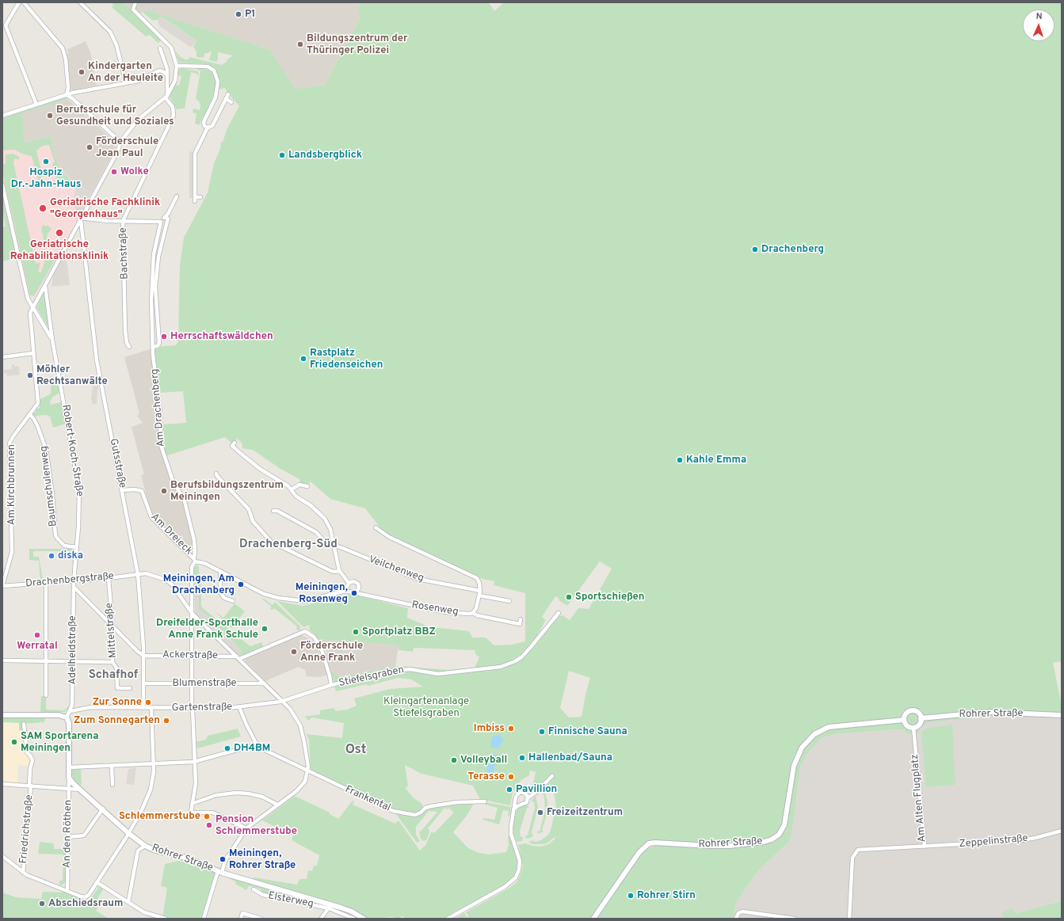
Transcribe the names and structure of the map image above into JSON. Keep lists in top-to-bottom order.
{
  "streets": {
    "main road": ["Rohrer Straße"],
    "street": [
      "Bachstraße",
      "Am Drachenberg",
      "Robert-Koch-Straße",
      "Gutsstraße",
      "Am Kirchbrunnen",
      "Baumschulenweg",
      "Am Dreieck",
      "Veilchenweg",
      "Drachenbergstraße",
      "Rosenweg",
      "Mittelstraße",
      "Adelheidstraße",
      "Ackerstraße",
      "Stiefelsgraben",
      "Blumenstraße",
      "Gartenstraße",
      "Am Alten Flugplatz",
      "Frankental",
      "Friedrichstraße",
      "An den Röthen",
      "Zeppelinstraße",
      "Elsterweg"
    ]
  },
  "crossings": [
    ["Bachstraße", "Am Kirchbrunnen"],
    ["Am Drachenberg", "Am Dreieck"],
    ["Robert-Koch-Straße", "Am Kirchbrunnen"],
    ["Robert-Koch-Straße", "Baumschulenweg"],
    ["Robert-Koch-Straße", "Drachenbergstraße"],
    ["Robert-Koch-Straße", "Adelheidstraße"],
    ["Gutsstraße", "Am Kirchbrunnen"],
    ["Gutsstraße", "Am Dreieck"],
    ["Gutsstraße", "Drachenbergstraße"],
    ["Gutsstraße", "Ackerstraße"],
    ["Gutsstraße", "Blumenstraße"],
    ["Gutsstraße", "Gartenstraße"],
    ["Am Kirchbrunnen", "Baumschulenweg"],
    ["Am Kirchbrunnen", "Drachenbergstraße"],
    ["Am Dreieck", "Drachenbergstraße"],
    ["Am Dreieck", "Ackerstraße"],
    ["Am Dreieck", "Blumenstraße"],
    ["Am Dreieck", "Gartenstraße"],
    ["Drachenbergstraße", "Mittelstraße"],
    ["Drachenbergstraße", "Adelheidstraße"],
    ["Drachenbergstraße", "Ackerstraße"],
    ["Drachenbergstraße", "Blumenstraße"],
    ["Drachenbergstraße", "Gartenstraße"],
    ["Drachenbergstraße", "Frankental"],
    ["Adelheidstraße", "Gartenstraße"],
    ["Stiefelsgraben", "Gartenstraße"],
    ["Rohrer Straße", "Am Alten Flugplatz"],
    ["Rohrer Straße", "An den Röthen"],
    ["Rohrer Straße", "Elsterweg"],
    ["Am Alten Flugplatz", "Zeppelinstraße"]
  ],
  "districts": ["Drachenberg-Süd", "Schafhof", "Ost"],
  "parks": ["Kleingartenanlage Stiefelsgraben"],
  "places": [
    "P1",
    "Bildungszentrum der Thüringer Polizei",
    "Kindergarten An der Heuleite",
    "Berufsschule für Gesundheit und Soziales",
    "Förderschule Jean Paul",
    "Landsbergblick",
    "Hospiz Dr.-Jahn-Haus",
    "Wolke",
    "Geriatrische Fachklinik \"Georgenhaus\"",
    "Geriatrische Rehabilitationsklinik",
    "Drachenberg",
    "Herrschaftswäldchen",
    "Rastplatz Friedenseichen",
    "Möhler Rechtsanwälte",
    "Kahle Emma",
    "Berufsbildungszentrum Meiningen",
    "diska",
    "Meiningen, Am Drachenberg",
    "Meiningen, Rosenweg",
    "Sportschießen",
    "Dreifelder-Sporthalle Anne Frank Schule",
    "Sportplatz BBZ",
    "Werratal",
    "Förderschule Anne Frank",
    "Zur Sonne",
    "Zum Sonnegarten",
    "Imbiss",
    "Finnische Sauna",
    "SAM Sportarena Meiningen",
    "DH4BM",
    "Hallenbad/Sauna",
    "Volleyball",
    "Terasse",
    "Pavillion",
    "Freizeitzentrum",
    "Schlemmerstube",
    "Pension Schlemmerstube",
    "Meiningen, Rohrer Straße",
    "Rohrer Stirn",
    "Abschiedsraum"
  ],
  "north": "top"
}
